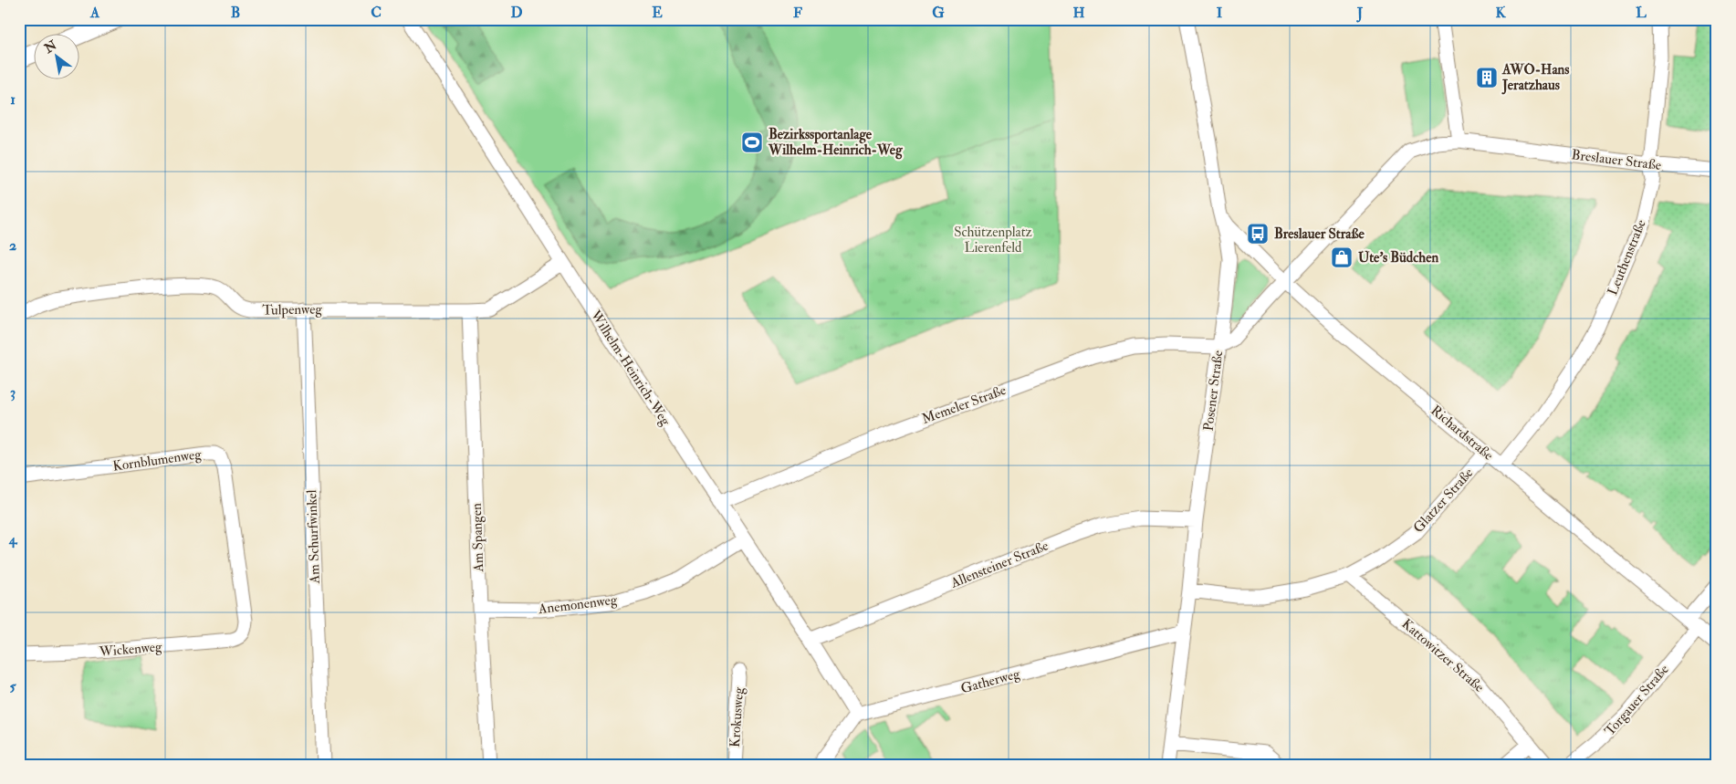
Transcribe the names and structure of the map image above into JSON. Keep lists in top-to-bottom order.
{
  "streets": {
    "street": [
      "Breslauer Straße",
      "Leuthenstraße",
      "Tulpenweg",
      "Wilhelm-Heinrich-Weg",
      "Posener Straße",
      "Memeler Straße",
      "Richardstraße",
      "Kornblumenweg",
      "Glatzer Straße",
      "Am Schurfwinkel",
      "Am Spangen",
      "Allensteiner Straße",
      "Anemonenweg",
      "Wickenweg",
      "Kattowitzer Straße",
      "Gatherweg",
      "Torgauer Straße",
      "Krokusweg"
    ]
  },
  "crossings": [
    ["Breslauer Straße", "Leuthenstraße"],
    ["Breslauer Straße", "Posener Straße"],
    ["Breslauer Straße", "Memeler Straße"],
    ["Breslauer Straße", "Richardstraße"],
    ["Leuthenstraße", "Richardstraße"],
    ["Tulpenweg", "Wilhelm-Heinrich-Weg"],
    ["Tulpenweg", "Am Schurfwinkel"],
    ["Tulpenweg", "Am Spangen"],
    ["Wilhelm-Heinrich-Weg", "Memeler Straße"],
    ["Wilhelm-Heinrich-Weg", "Allensteiner Straße"],
    ["Wilhelm-Heinrich-Weg", "Anemonenweg"],
    ["Wilhelm-Heinrich-Weg", "Gatherweg"],
    ["Posener Straße", "Memeler Straße"],
    ["Posener Straße", "Richardstraße"],
    ["Posener Straße", "Glatzer Straße"],
    ["Posener Straße", "Allensteiner Straße"],
    ["Posener Straße", "Gatherweg"],
    ["Richardstraße", "Glatzer Straße"],
    ["Richardstraße", "Torgauer Straße"],
    ["Kornblumenweg", "Wickenweg"],
    ["Glatzer Straße", "Kattowitzer Straße"],
    ["Am Spangen", "Anemonenweg"]
  ],
  "parks": ["Schützenplatz Lierenfeld"],
  "places": {
    "building": ["AWO-Hans Jeratzhaus"],
    "sports": ["Bezirkssportanlage Wilhelm-Heinrich-Weg"],
    "bus stop": ["Breslauer Straße"],
    "shop": ["Ute's Büdchen"]
  },
  "north": "top left",
  "grid": {
    "columns": [
      "A",
      "B",
      "C",
      "D",
      "E",
      "F",
      "G",
      "H",
      "I",
      "J",
      "K",
      "L"
    ],
    "rows": [
      "1",
      "2",
      "3",
      "4",
      "5"
    ]
  }
}
